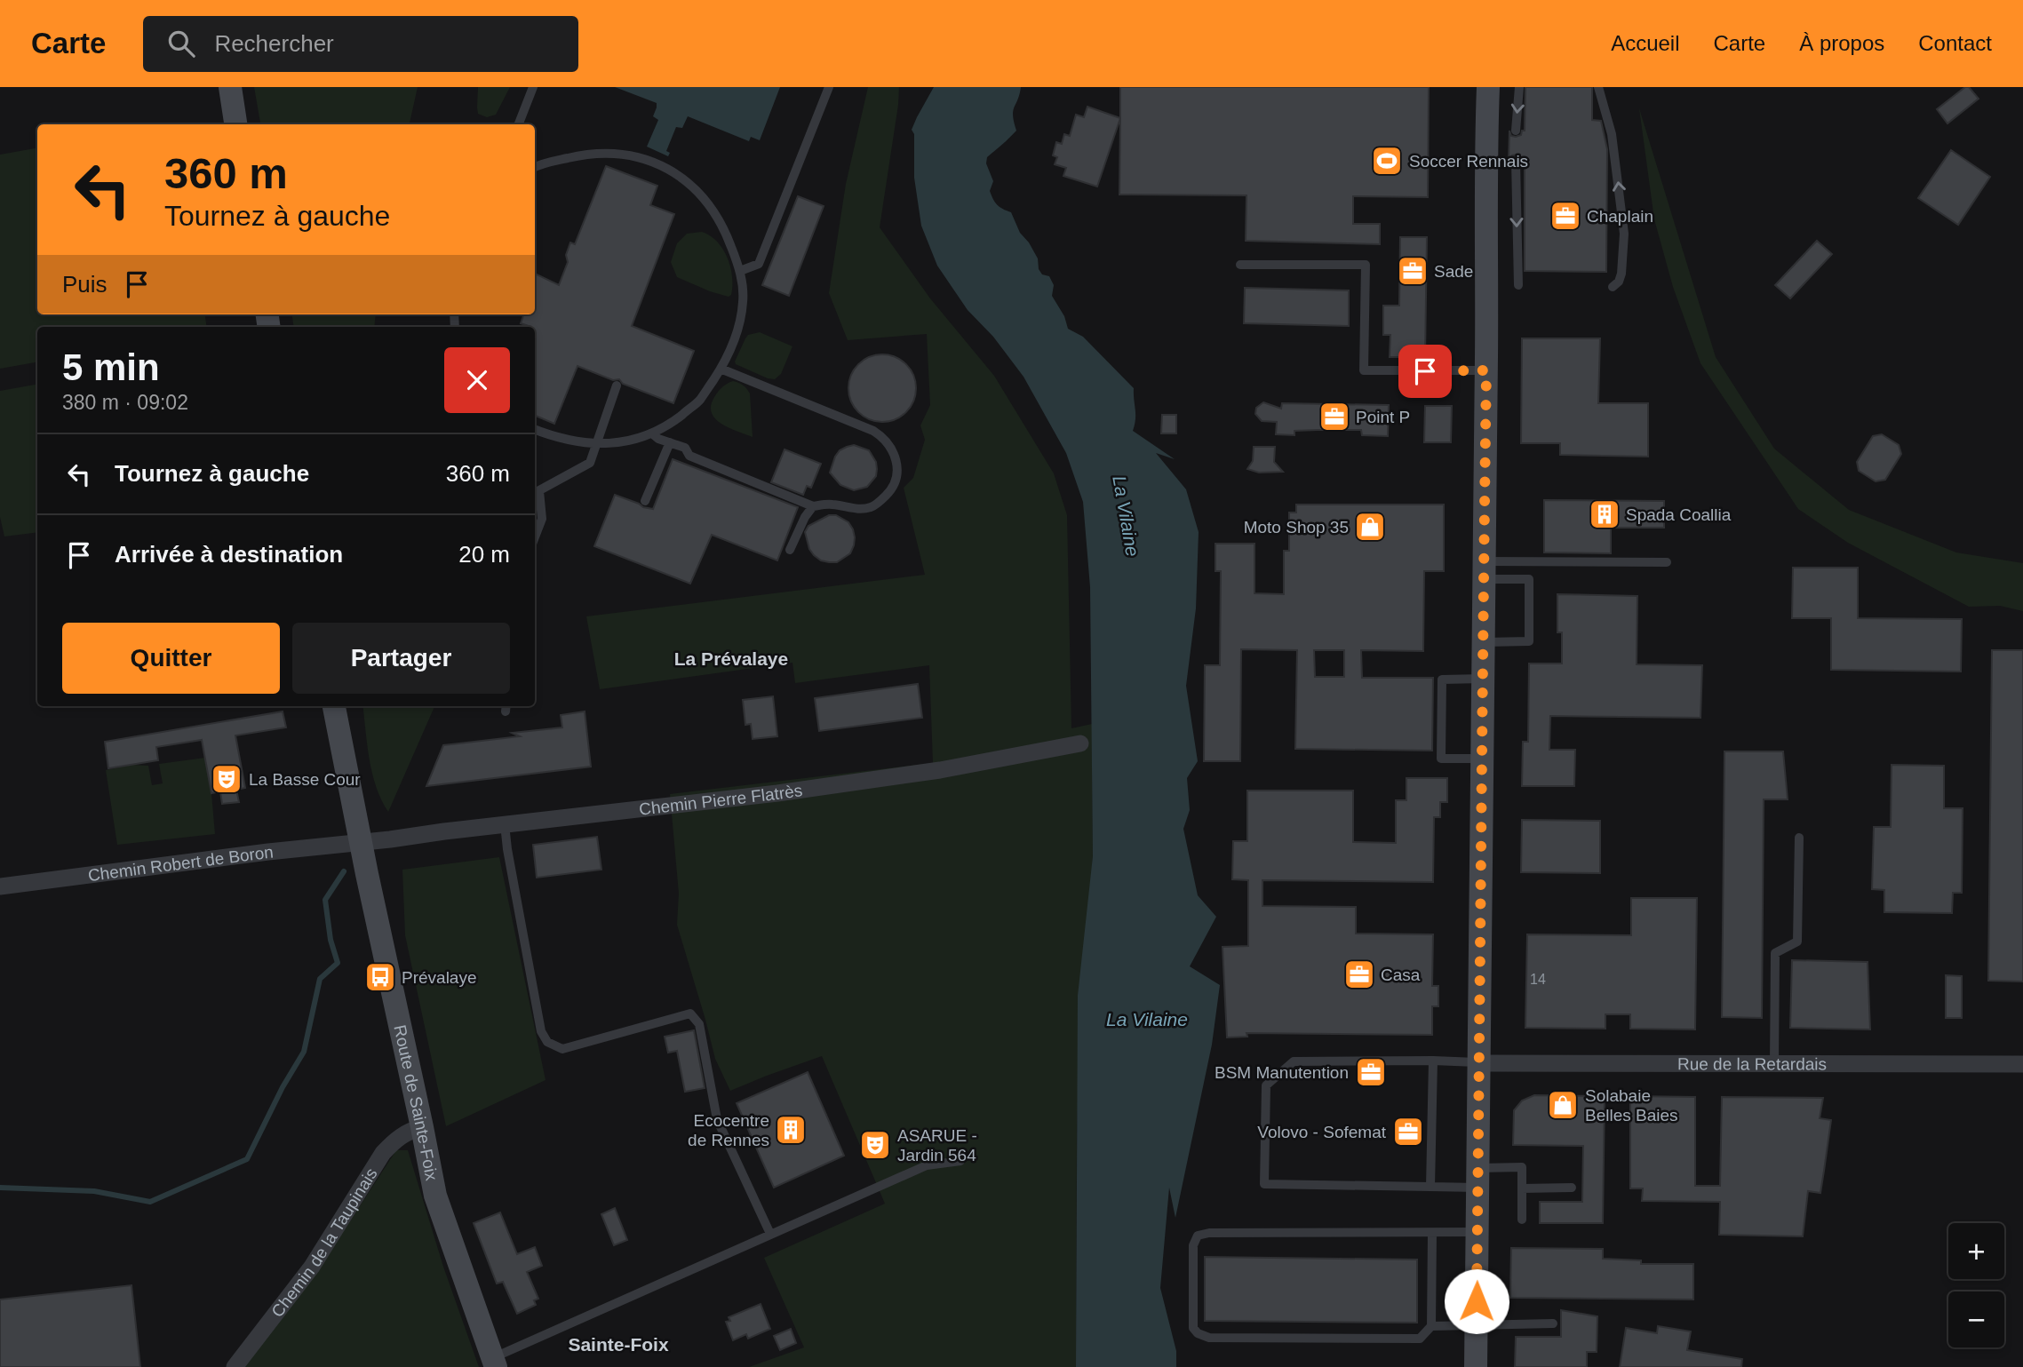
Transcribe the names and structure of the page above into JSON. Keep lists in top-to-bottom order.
{
  "streets": {
    "street": [
      "Chemin Pierre Flatrès",
      "Chemin Robert de Boron",
      "Rue de la Retardais",
      "Route de Sainte-Foix",
      "Chemin de la Taupinais"
    ]
  },
  "crossings": [
    ["Chemin Pierre Flatrès", "Chemin Robert de Boron"],
    ["Chemin Pierre Flatrès", "Route de Sainte-Foix"],
    ["Chemin Robert de Boron", "Route de Sainte-Foix"],
    ["Route de Sainte-Foix", "Chemin de la Taupinais"]
  ],
  "districts": ["La Prévalaye", "Sainte-Foix"],
  "water": ["La Vilaine"],
  "places": {
    "sports": ["Soccer Rennais"],
    "office": [
      "Chaplain",
      "Sade",
      "Point P",
      "Casa",
      "BSM Manutention",
      "Volovo - Sofemat"
    ],
    "building": ["Spada Coallia", "Ecocentre de Rennes"],
    "shop": ["Moto Shop 35", "Solabaie Belles Baies"],
    "theatre": ["La Basse Cour", "ASARUE - Jardin 564"],
    "bus stop": ["Prévalaye"]
  },
  "house_numbers": ["14"],
  "page": {
    "header": "Carte",
    "search": "Rechercher",
    "nav": [
      "Accueil",
      "Carte",
      "À propos",
      "Contact"
    ],
    "turn": ["360 m", "Tournez à gauche"],
    "then": "Puis",
    "heading": ["5 min", "380 m · 09:02"],
    "list": [
      {
        "name": "Tournez à gauche",
        "value": "360 m"
      },
      {
        "name": "Arrivée à destination",
        "value": "20 m"
      }
    ],
    "buttons": ["Quitter", "Partager"],
    "map_buttons": ["+", "−"]
  }
}
